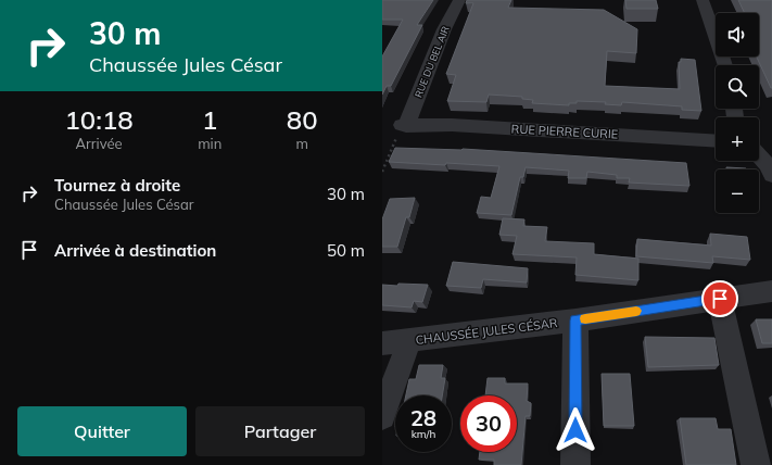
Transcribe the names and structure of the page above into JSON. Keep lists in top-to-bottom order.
{
  "streets": {
    "street": ["RUE DU BEL AIR", "RUE PIERRE CURIE", "CHAUSSÉE JULES CÉSAR"]
  },
  "crossings": [
    ["RUE DU BEL AIR", "RUE PIERRE CURIE"]
  ],
  "page": {
    "turn": ["30 m", "Chaussée Jules César"],
    "map_buttons": ["+", "−"],
    "eta": [
      "10:18",
      "Arrivée",
      "1",
      "min",
      "80",
      "m"
    ],
    "list": [
      {
        "name": "Tournez à droite",
        "note": "Chaussée Jules César",
        "value": "30 m"
      },
      {
        "name": "Arrivée à destination",
        "value": "50 m"
      }
    ],
    "speed": "28 km/h",
    "limit": "30",
    "buttons": ["Quitter", "Partager"]
  }
}
